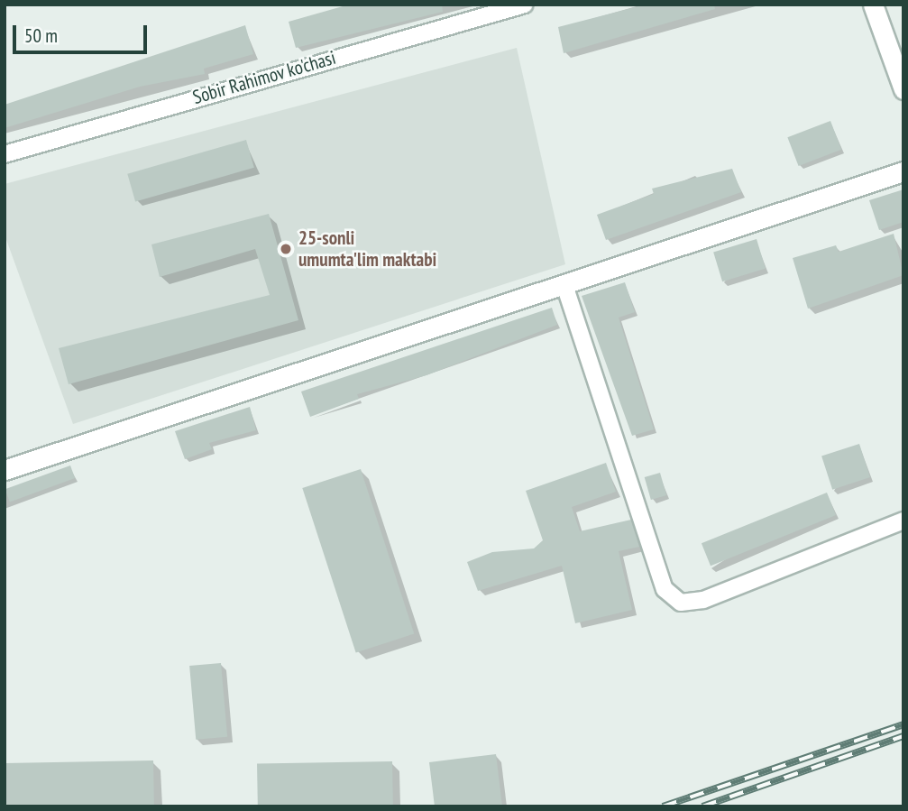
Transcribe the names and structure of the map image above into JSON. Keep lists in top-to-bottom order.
{
  "streets": {
    "street": ["Sobir Rahimov ko'chasi"]
  },
  "places": ["25-sonli umumta'lim maktabi"],
  "scale_bar": "50 m"
}
